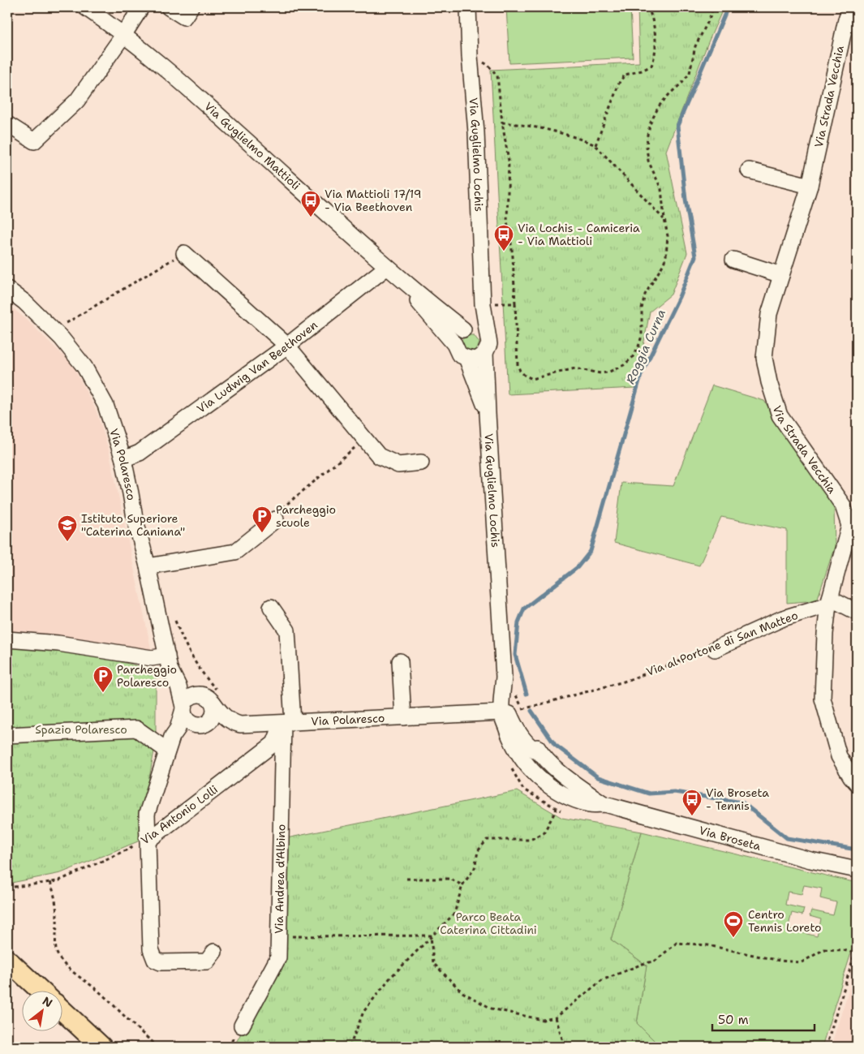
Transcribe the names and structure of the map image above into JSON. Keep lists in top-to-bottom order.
{
  "streets": {
    "street": [
      "Via Strada Vecchia",
      "Via Guglielmo Mattioli",
      "Via Guglielmo Lochis",
      "Via Ludwig Van Beethoven",
      "Via Polaresco",
      "Via al Portone di San Matteo",
      "Via Antonio Lolli",
      "Via Broseta",
      "Via Andrea d'Albino"
    ]
  },
  "crossings": [
    ["Via Strada Vecchia", "Via al Portone di San Matteo"],
    ["Via Guglielmo Mattioli", "Via Guglielmo Lochis"],
    ["Via Guglielmo Mattioli", "Via Ludwig Van Beethoven"],
    ["Via Guglielmo Lochis", "Via Polaresco"],
    ["Via Guglielmo Lochis", "Via al Portone di San Matteo"],
    ["Via Guglielmo Lochis", "Via Broseta"],
    ["Via Ludwig Van Beethoven", "Via Polaresco"],
    ["Via Polaresco", "Via al Portone di San Matteo"],
    ["Via Polaresco", "Via Antonio Lolli"],
    ["Via Polaresco", "Via Broseta"],
    ["Via Polaresco", "Via Andrea d'Albino"],
    ["Via al Portone di San Matteo", "Via Broseta"],
    ["Via Antonio Lolli", "Via Andrea d'Albino"]
  ],
  "water": ["Roggia Curna"],
  "parks": ["Spazio Polaresco", "Parco Beata Caterina Cittadini"],
  "places": {
    "bus stop": ["Via Mattioli 17/19 - Via Beethoven", "Via Lochis - Camiceria - Via Mattioli", "Via Broseta - Tennis"],
    "parking": ["Parcheggio scuole", "Parcheggio Polaresco"],
    "school or university": ["Istituto Superiore \"Caterina Caniana\""],
    "sports": ["Centro Tennis Loreto"]
  },
  "scale_bar": "50 m",
  "north": "top right"
}
